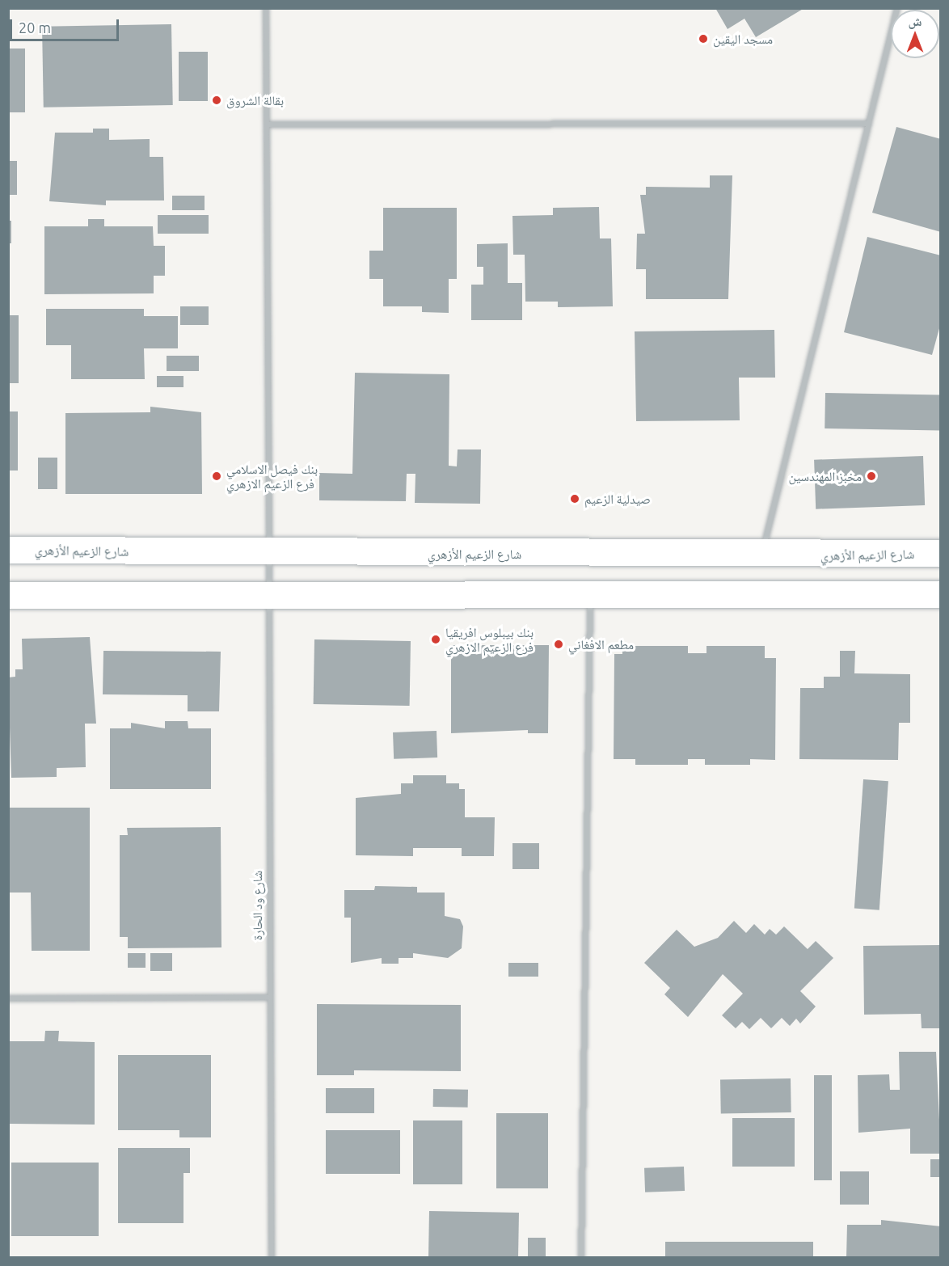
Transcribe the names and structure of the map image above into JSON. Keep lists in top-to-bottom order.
{
  "streets": {
    "main road": ["شارع الزعيم الأزهري"],
    "street": ["شارع ود الحارة"]
  },
  "crossings": [
    ["شارع الزعيم الأزهري", "شارع ود الحارة"]
  ],
  "places": [
    "مسجد اليقين",
    "بقالة الشروق",
    "بنك فيصل الاسلامي فرع الزعيم الازهري",
    "مخبز المهندسين",
    "صيدلية الزعيم",
    "بنك بيبلوس افريقيا فرع الزعيم الازهري",
    "مطعم الافغاني"
  ],
  "scale_bar": "20 m",
  "north": "top"
}
